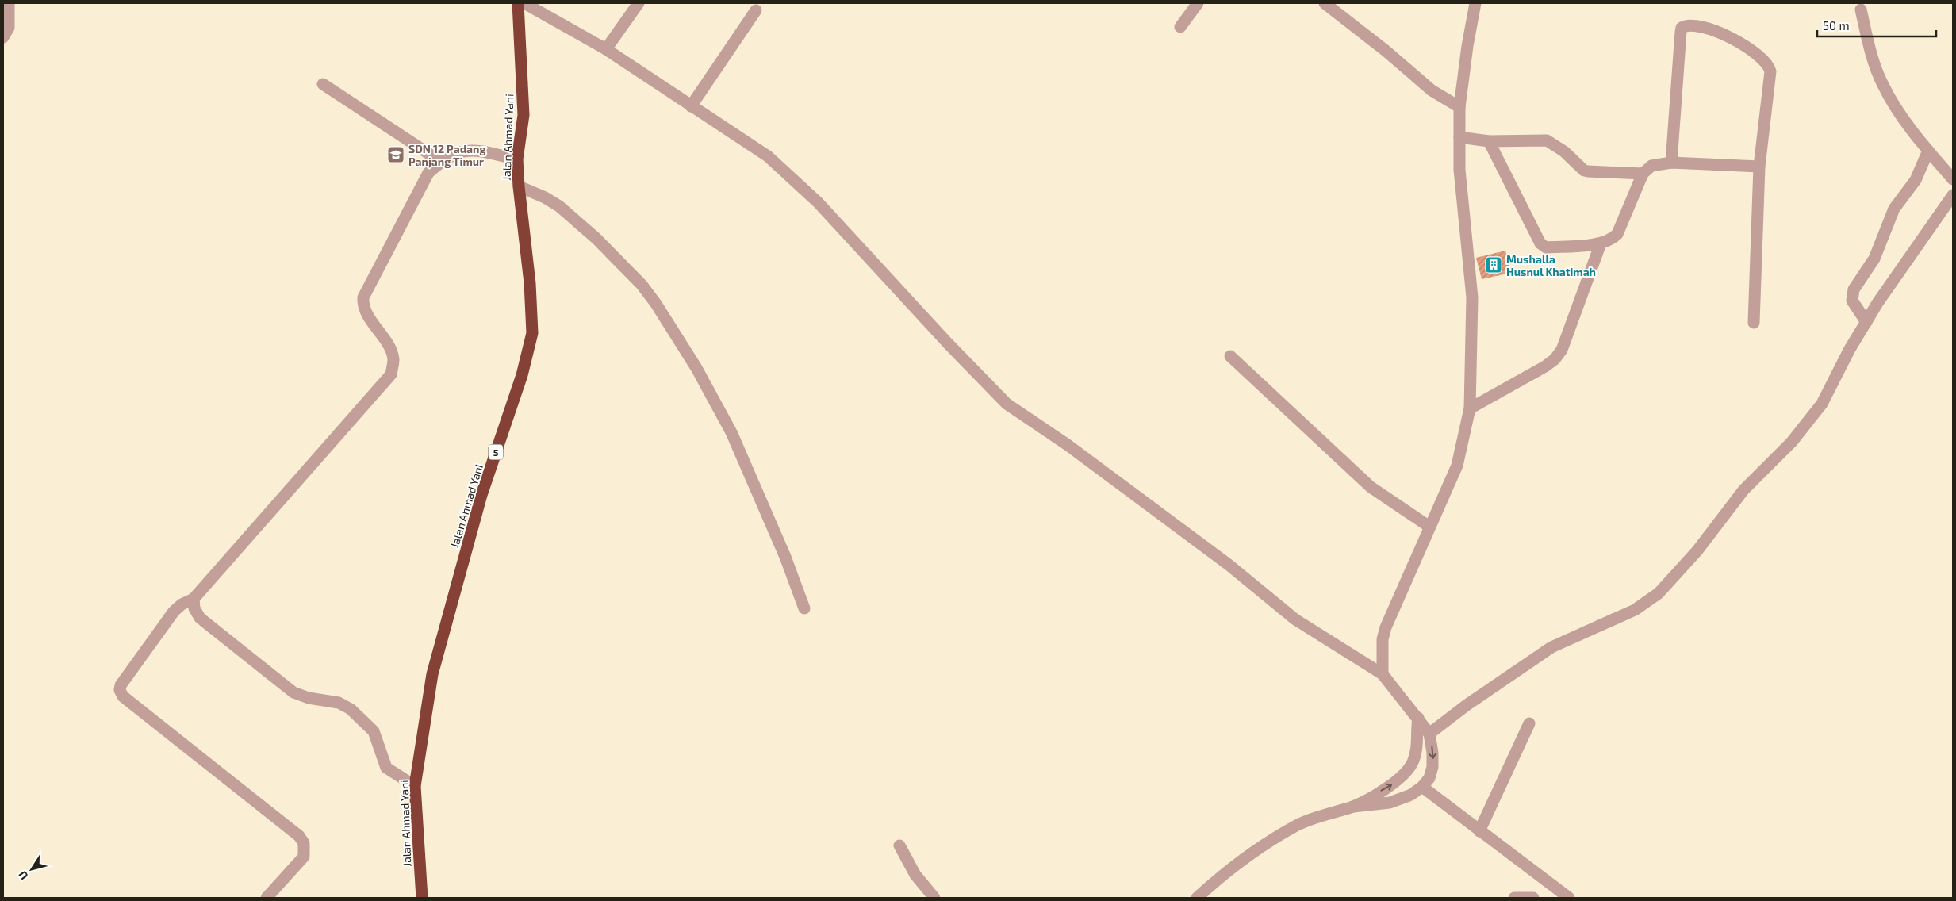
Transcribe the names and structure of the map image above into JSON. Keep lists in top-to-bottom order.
{
  "streets": {
    "highway": ["Jalan Ahmad Yani", "5"]
  },
  "places": {
    "school or university": ["SDN 12 Padang Panjang Timur"],
    "building": ["Mushalla Husnul Khatimah"]
  },
  "scale_bar": "50 m",
  "north": "bottom left"
}
